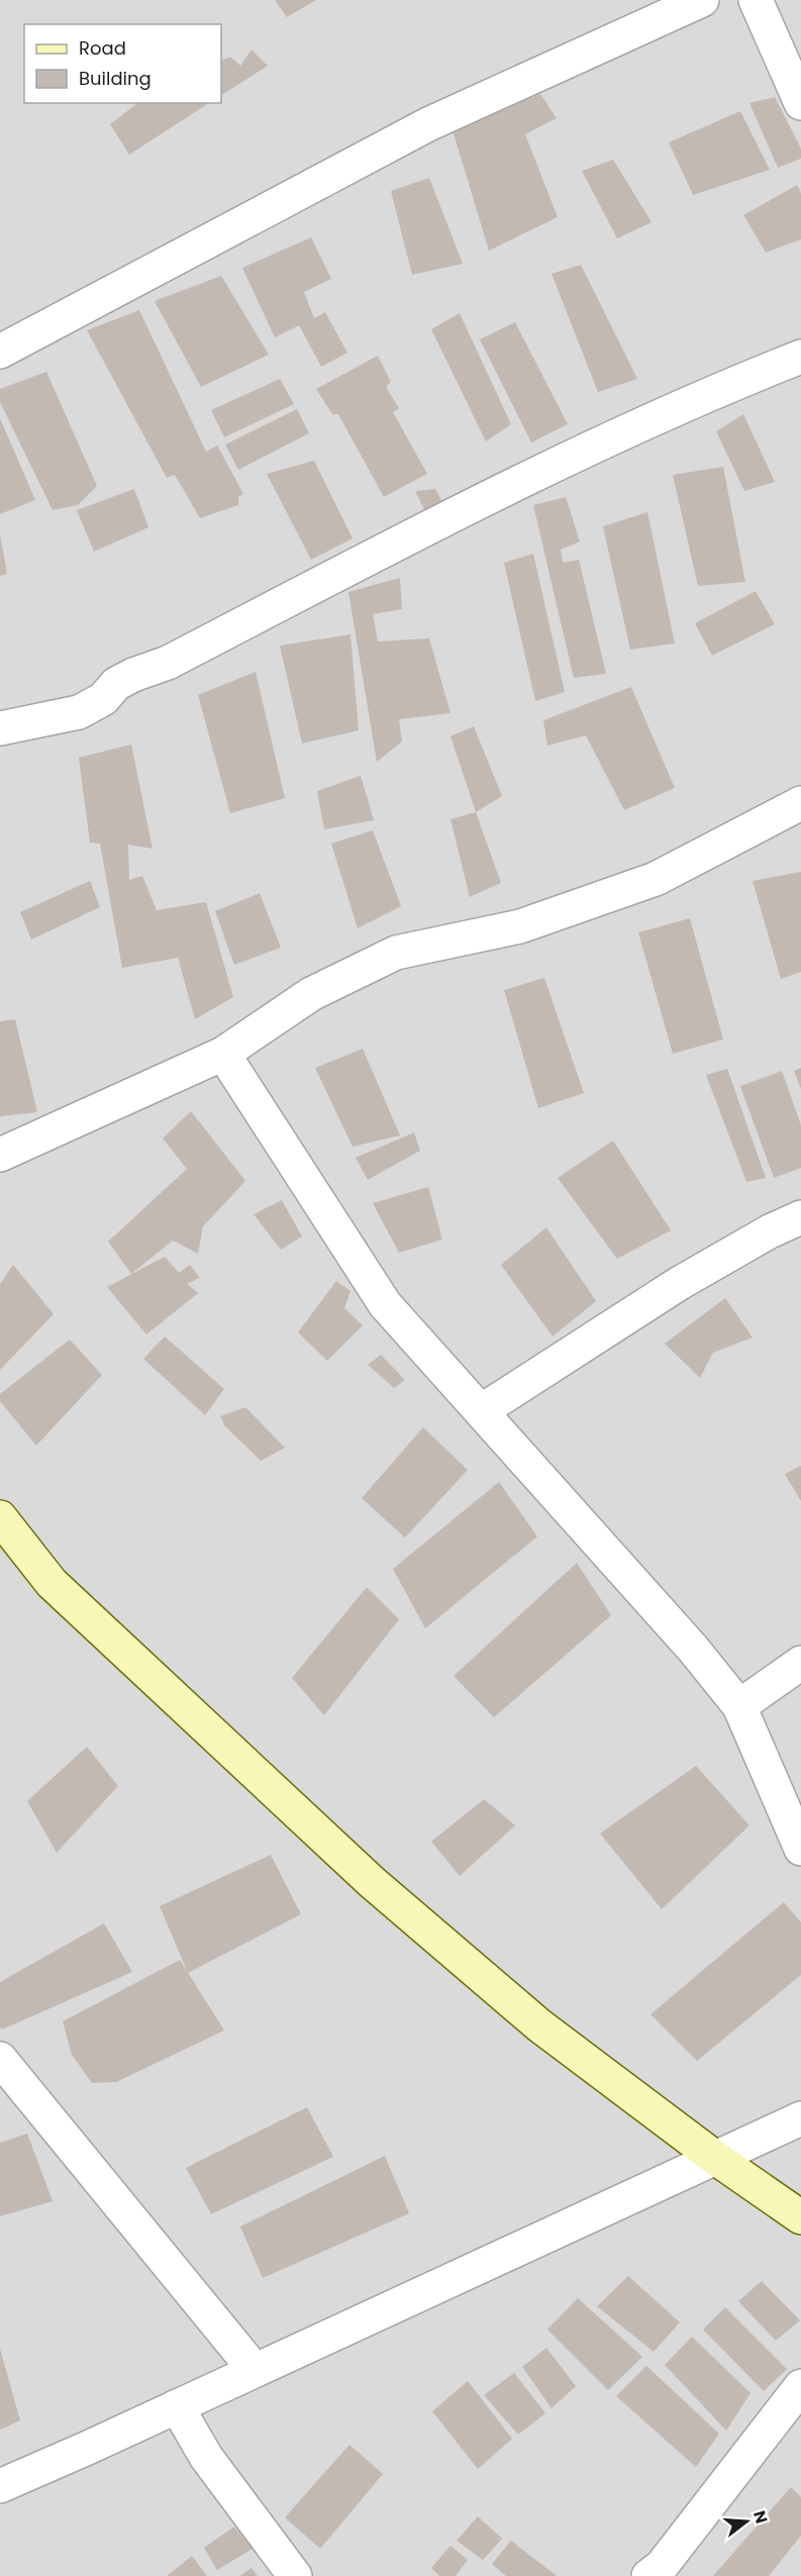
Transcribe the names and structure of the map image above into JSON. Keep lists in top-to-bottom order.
{
  "legend": ["Road", "Building"],
  "north": "right"
}
